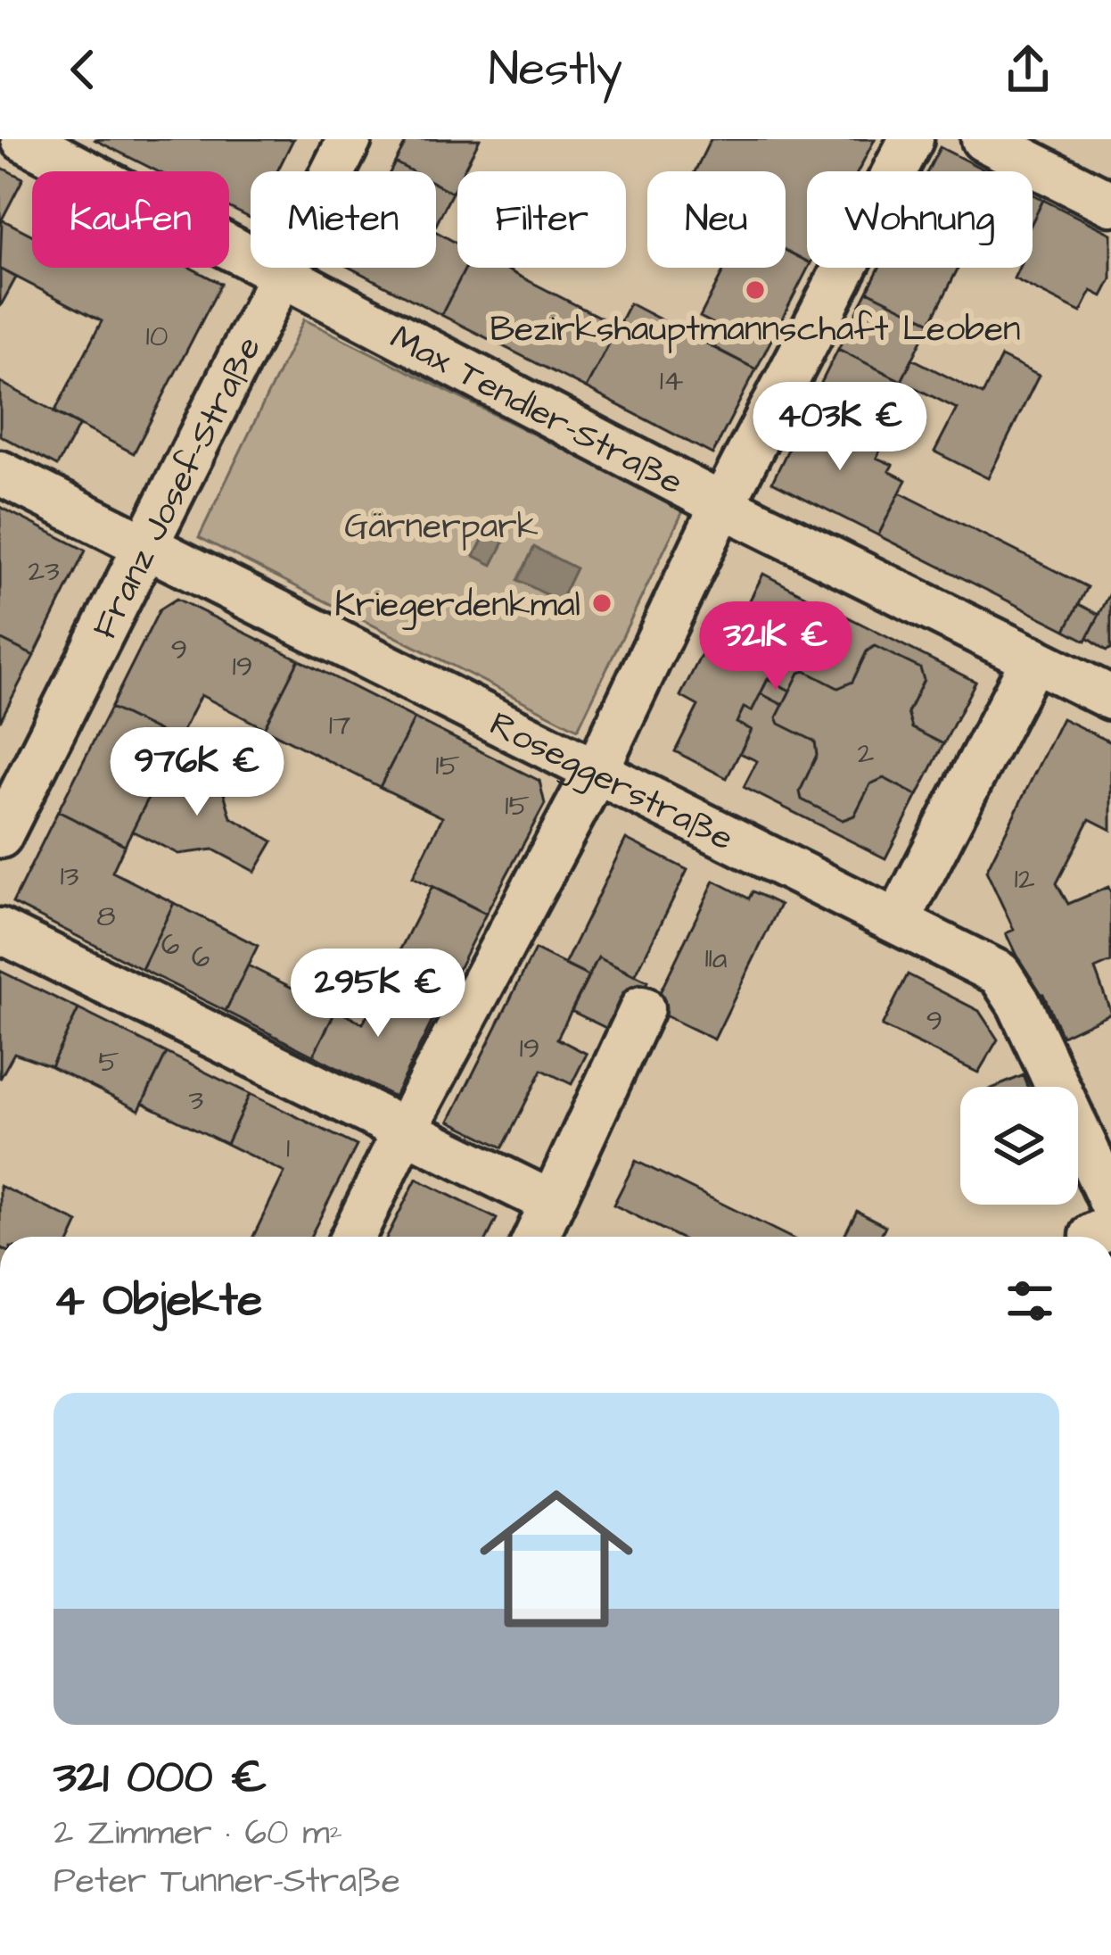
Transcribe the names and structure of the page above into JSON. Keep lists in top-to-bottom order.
{
  "streets": {
    "street": ["Max Tendler-Straße", "Franz Josef-Straße", "Roseggerstraße"]
  },
  "crossings": [
    ["Max Tendler-Straße", "Franz Josef-Straße"],
    ["Franz Josef-Straße", "Roseggerstraße"]
  ],
  "parks": ["Gärnerpark"],
  "places": ["Bezirkshauptmannschaft Leoben", "Kriegerdenkmal"],
  "house_numbers": [
    "10",
    "14",
    "23",
    "9",
    "19",
    "17",
    "2",
    "15",
    "15",
    "13",
    "12",
    "8",
    "6",
    "6",
    "11a",
    "9",
    "19",
    "5",
    "3",
    "1"
  ],
  "page": {
    "header": "Nestly",
    "chip": [
      "Kaufen",
      "Mieten",
      "Filter",
      "Neu",
      "Wohnung"
    ],
    "price": [
      "403K €",
      "321K €",
      "976K €",
      "295K €"
    ],
    "heading": "4 Objekte",
    "list": [
      {
        "name": "321 000 €",
        "note": "2 Zimmer · 60 m² · Peter Tunner-Straße"
      }
    ]
  }
}
